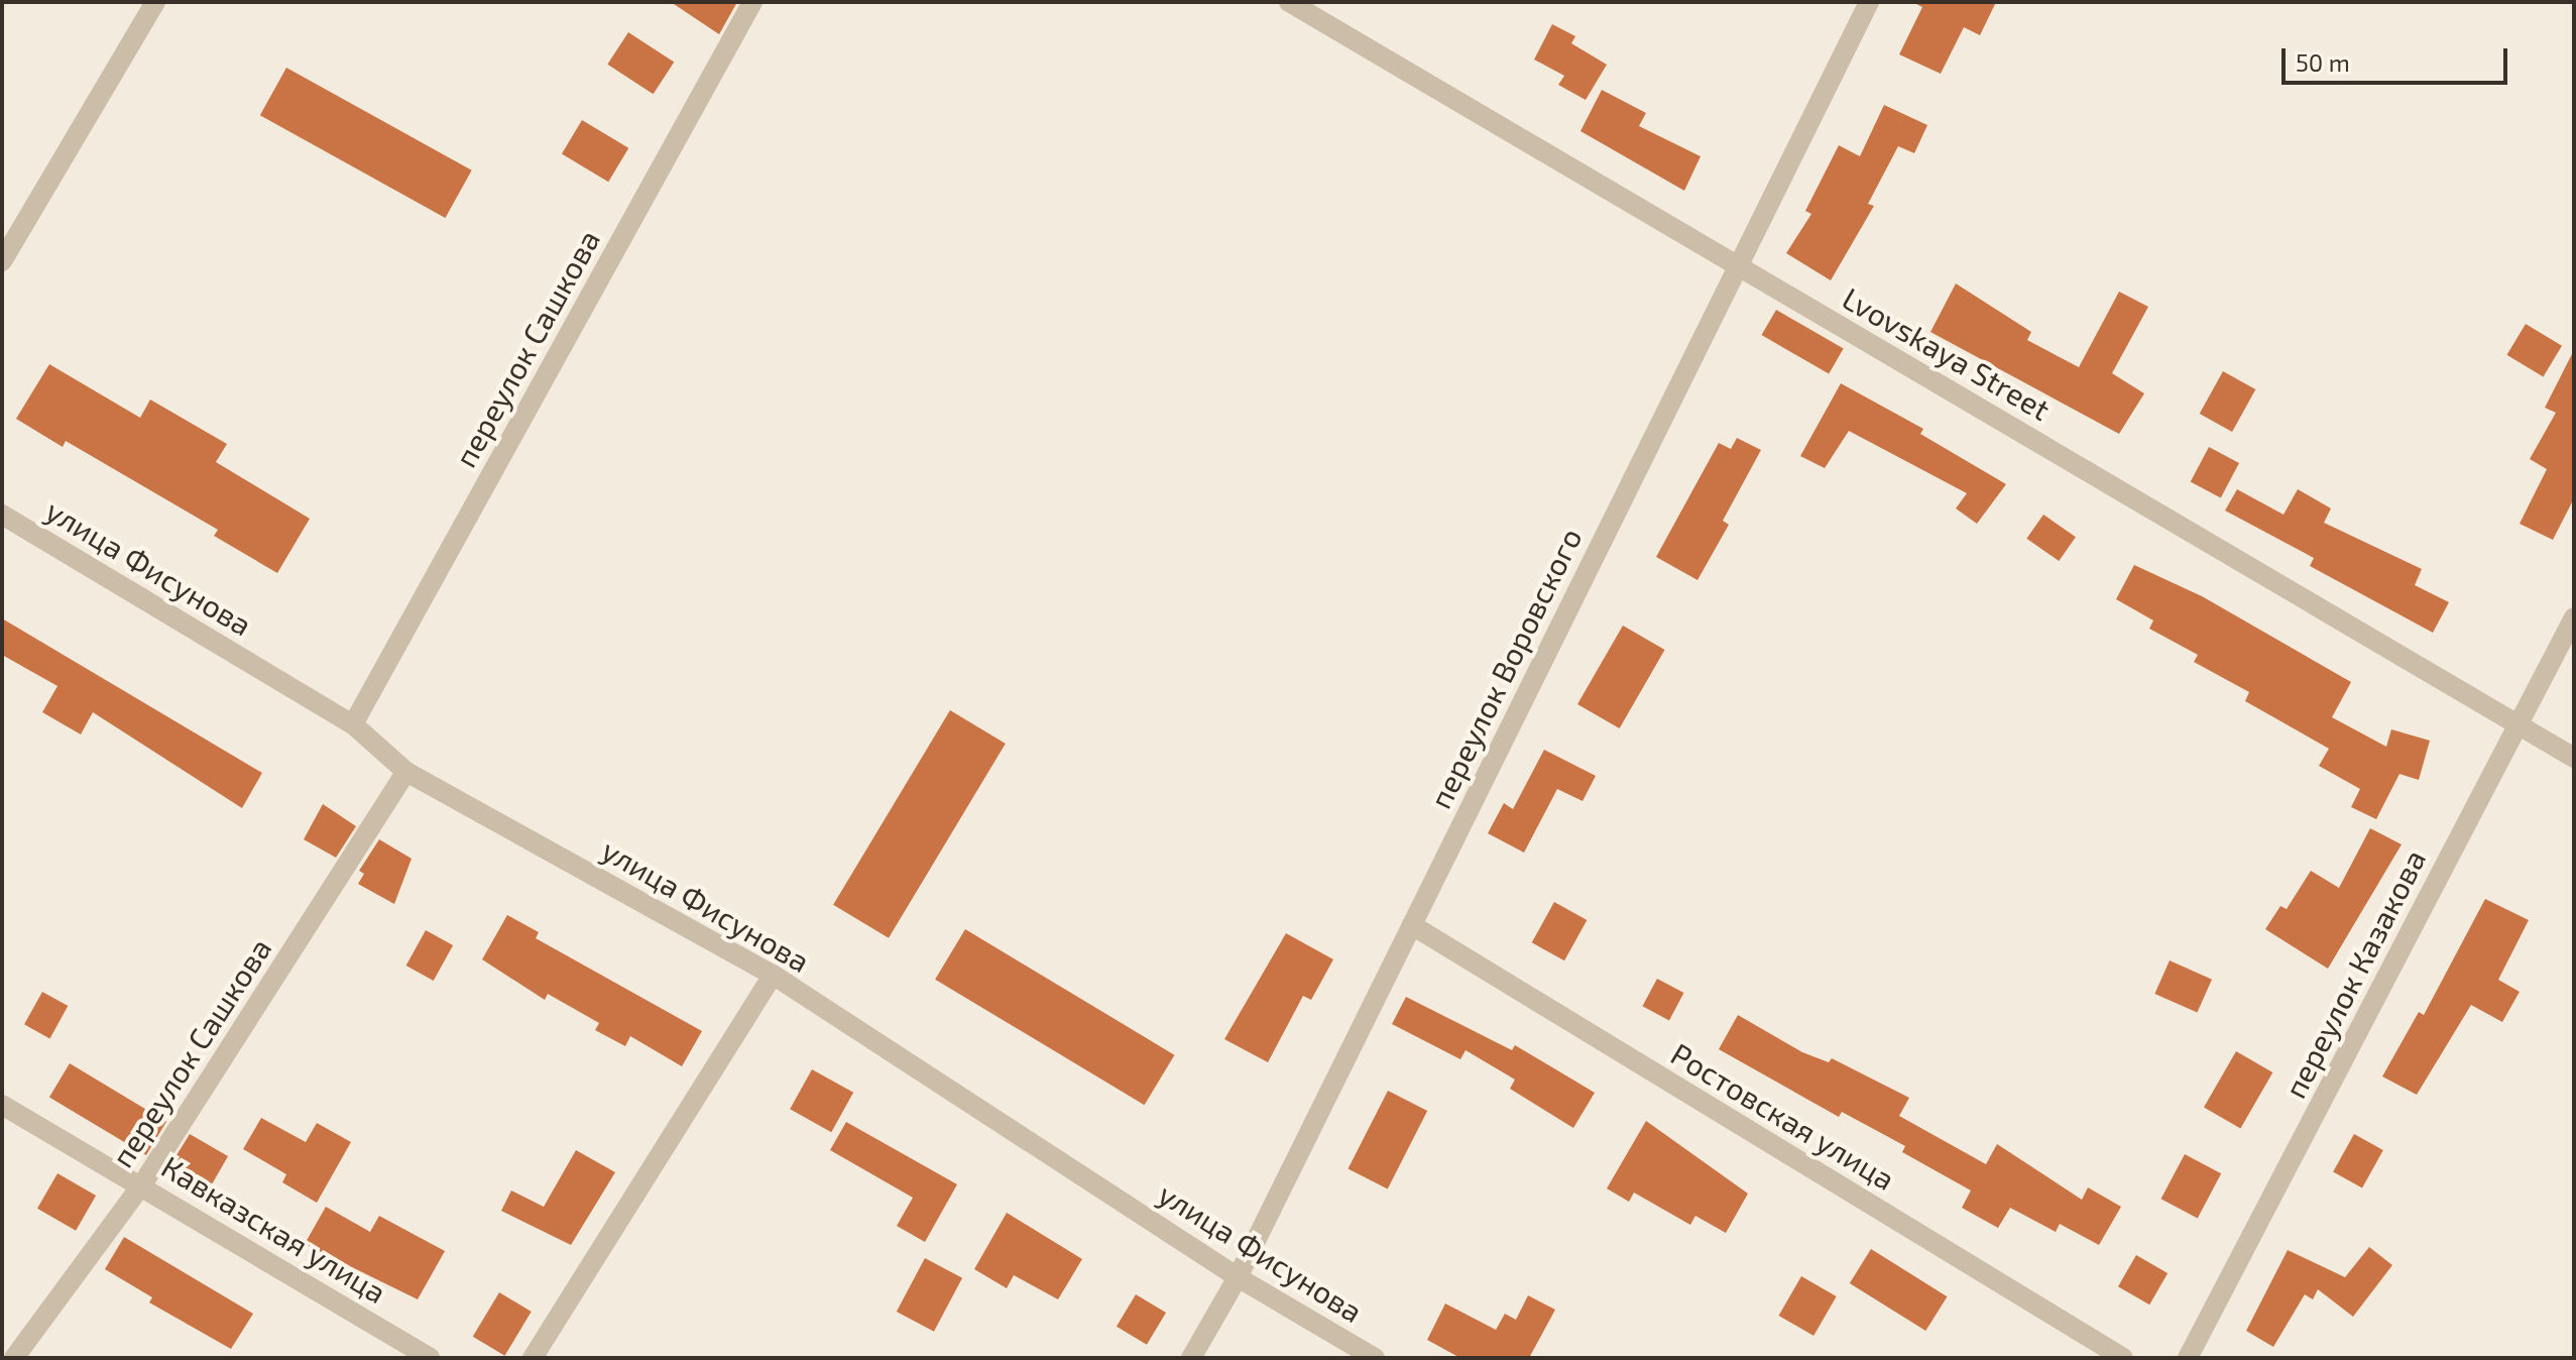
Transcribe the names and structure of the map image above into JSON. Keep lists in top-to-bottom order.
{
  "streets": {
    "street": [
      "переулок Сашкова",
      "Lvovskaya Street",
      "улица Фисунова",
      "переулок Воровского",
      "переулок Казакова",
      "Ростовская улица",
      "Кавказская улица"
    ]
  },
  "crossings": [
    ["переулок Сашкова", "улица Фисунова"],
    ["переулок Сашкова", "Кавказская улица"],
    ["Lvovskaya Street", "переулок Воровского"],
    ["Lvovskaya Street", "переулок Казакова"],
    ["улица Фисунова", "переулок Воровского"],
    ["переулок Воровского", "Ростовская улица"]
  ],
  "scale_bar": "50 m"
}
